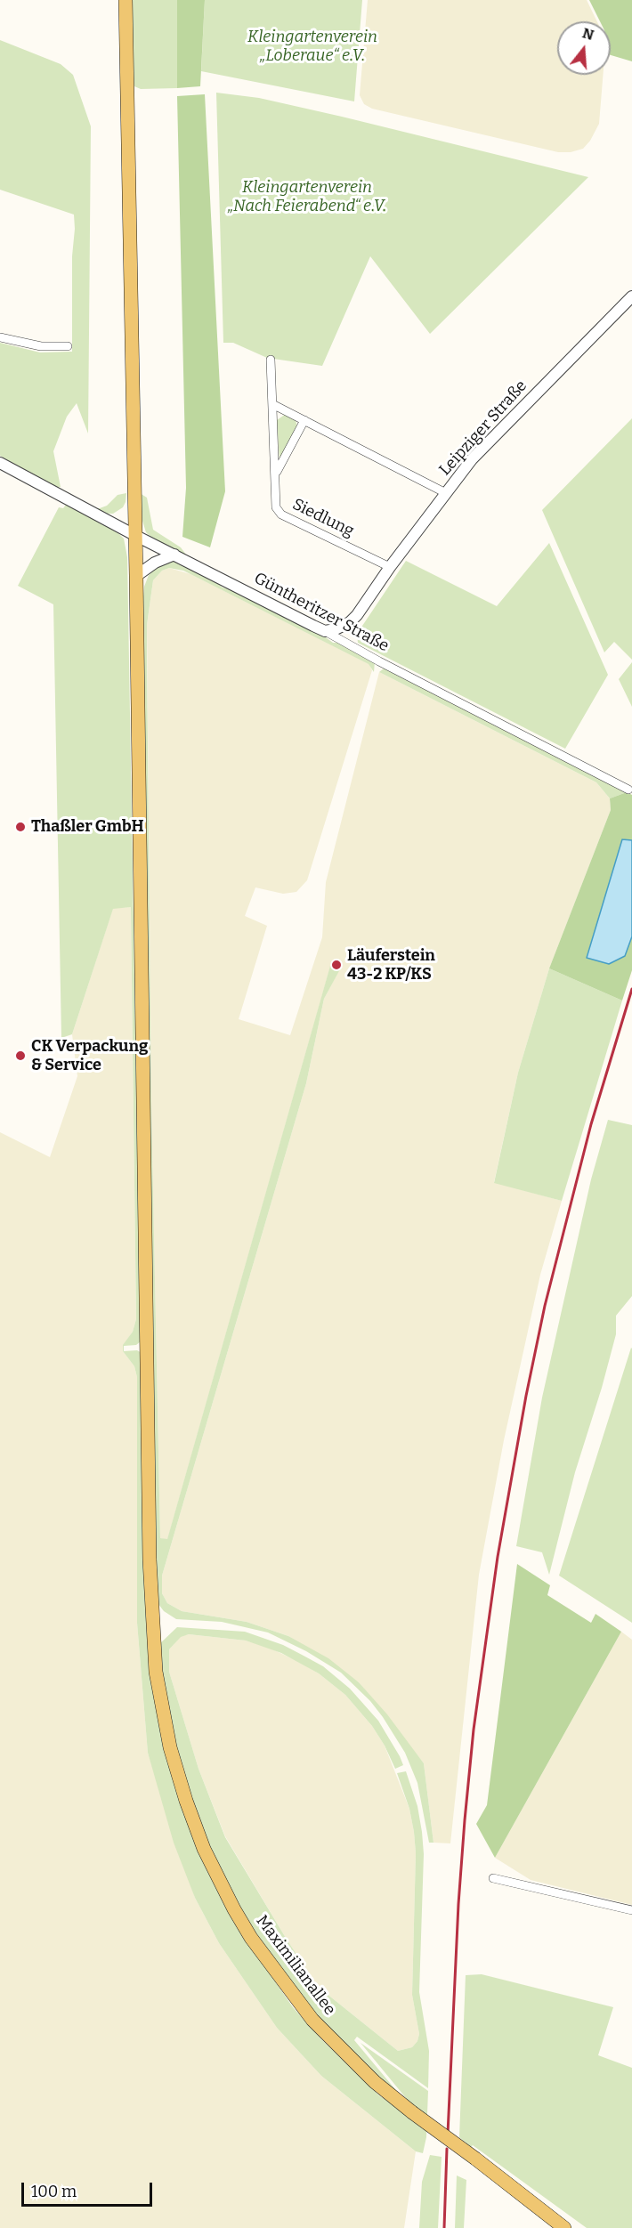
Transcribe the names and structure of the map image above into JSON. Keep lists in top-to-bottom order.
{
  "streets": {
    "main road": ["Maximilianallee"],
    "street": ["Leipziger Straße", "Siedlung", "Güntheritzer Straße"]
  },
  "crossings": [
    ["Leipziger Straße", "Siedlung"],
    ["Leipziger Straße", "Güntheritzer Straße"],
    ["Güntheritzer Straße", "Maximilianallee"]
  ],
  "parks": ["Kleingartenverein „Loberaue“ e.V.", "Kleingartenverein „Nach Feierabend“ e.V."],
  "places": ["Thaßler GmbH", "Läuferstein 43-2 KP/KS", "CK Verpackung & Service"],
  "scale_bar": "100 m",
  "north": "top"
}
